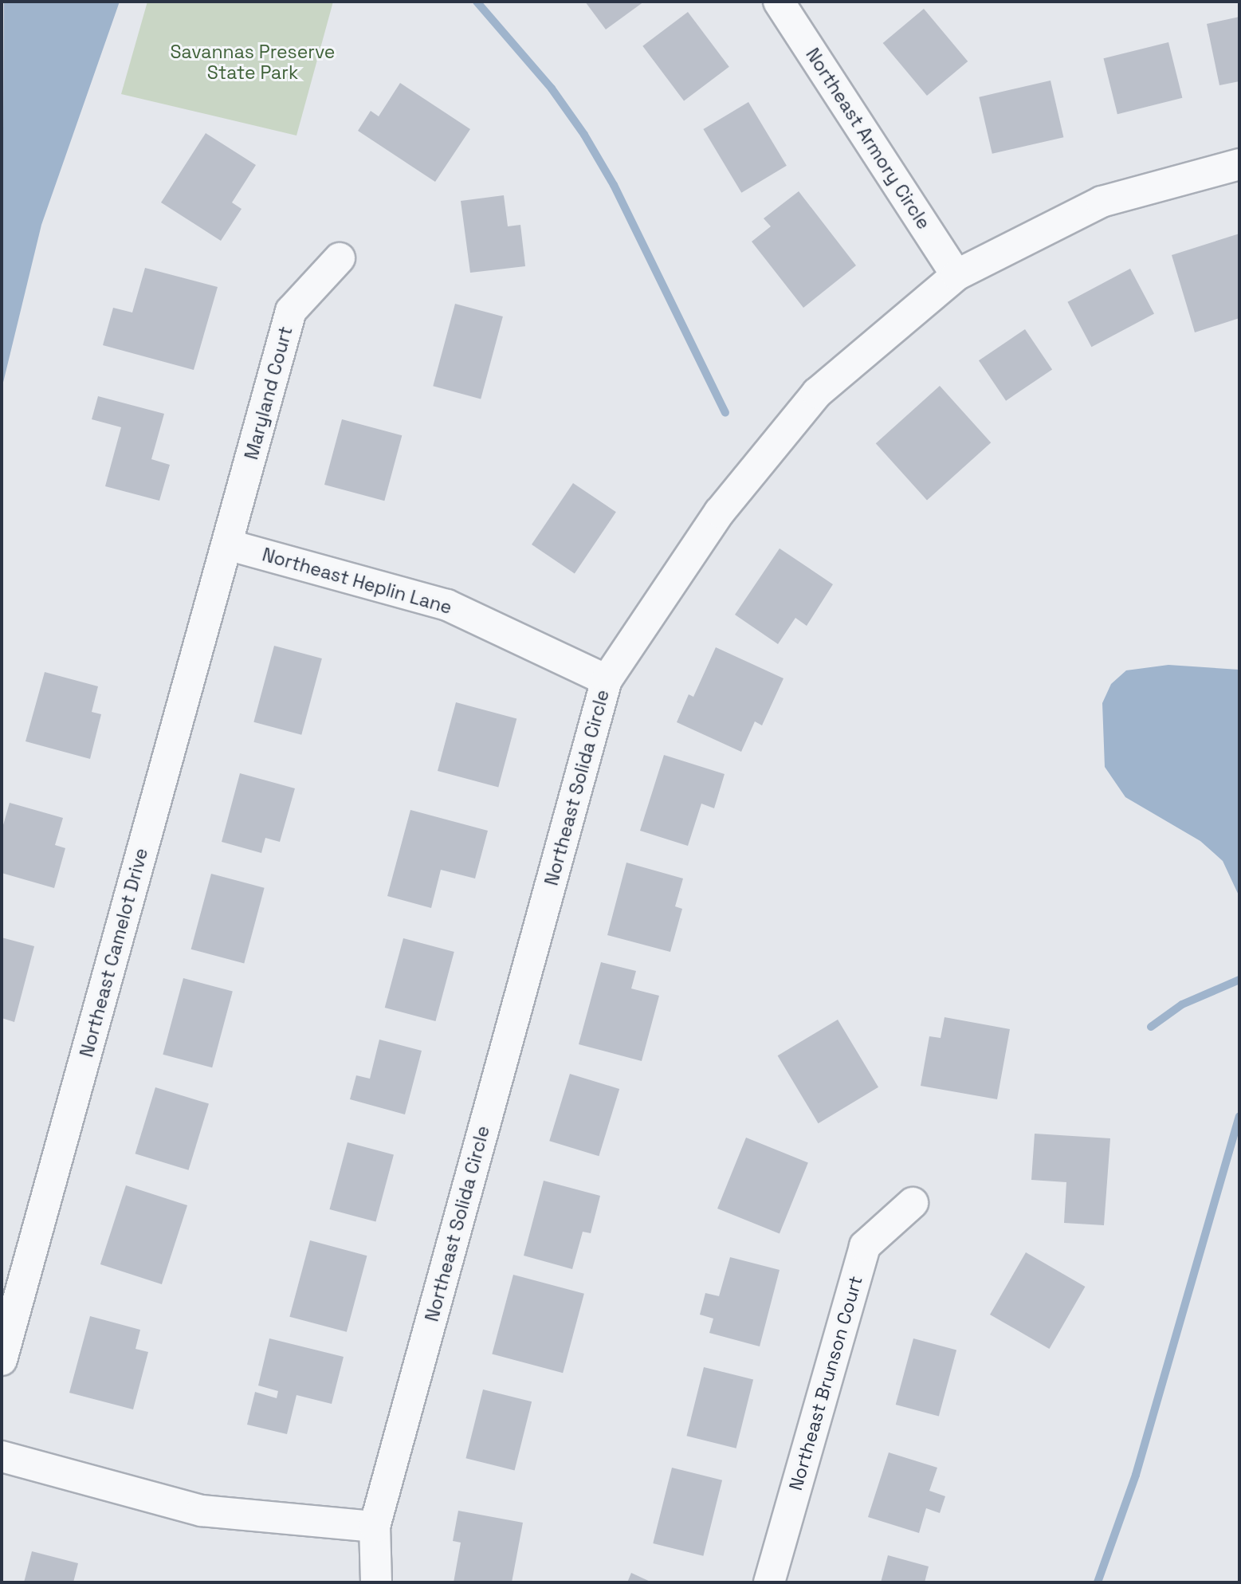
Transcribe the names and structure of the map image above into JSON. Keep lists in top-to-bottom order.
{
  "streets": {
    "street": [
      "Northeast Armory Circle",
      "Maryland Court",
      "Northeast Heplin Lane",
      "Northeast Solida Circle",
      "Northeast Camelot Drive",
      "Northeast Brunson Court"
    ]
  },
  "crossings": [
    ["Northeast Armory Circle", "Northeast Solida Circle"],
    ["Maryland Court", "Northeast Heplin Lane"],
    ["Maryland Court", "Northeast Camelot Drive"],
    ["Northeast Heplin Lane", "Northeast Solida Circle"],
    ["Northeast Heplin Lane", "Northeast Camelot Drive"]
  ],
  "parks": ["Savannas Preserve State Park"]
}
